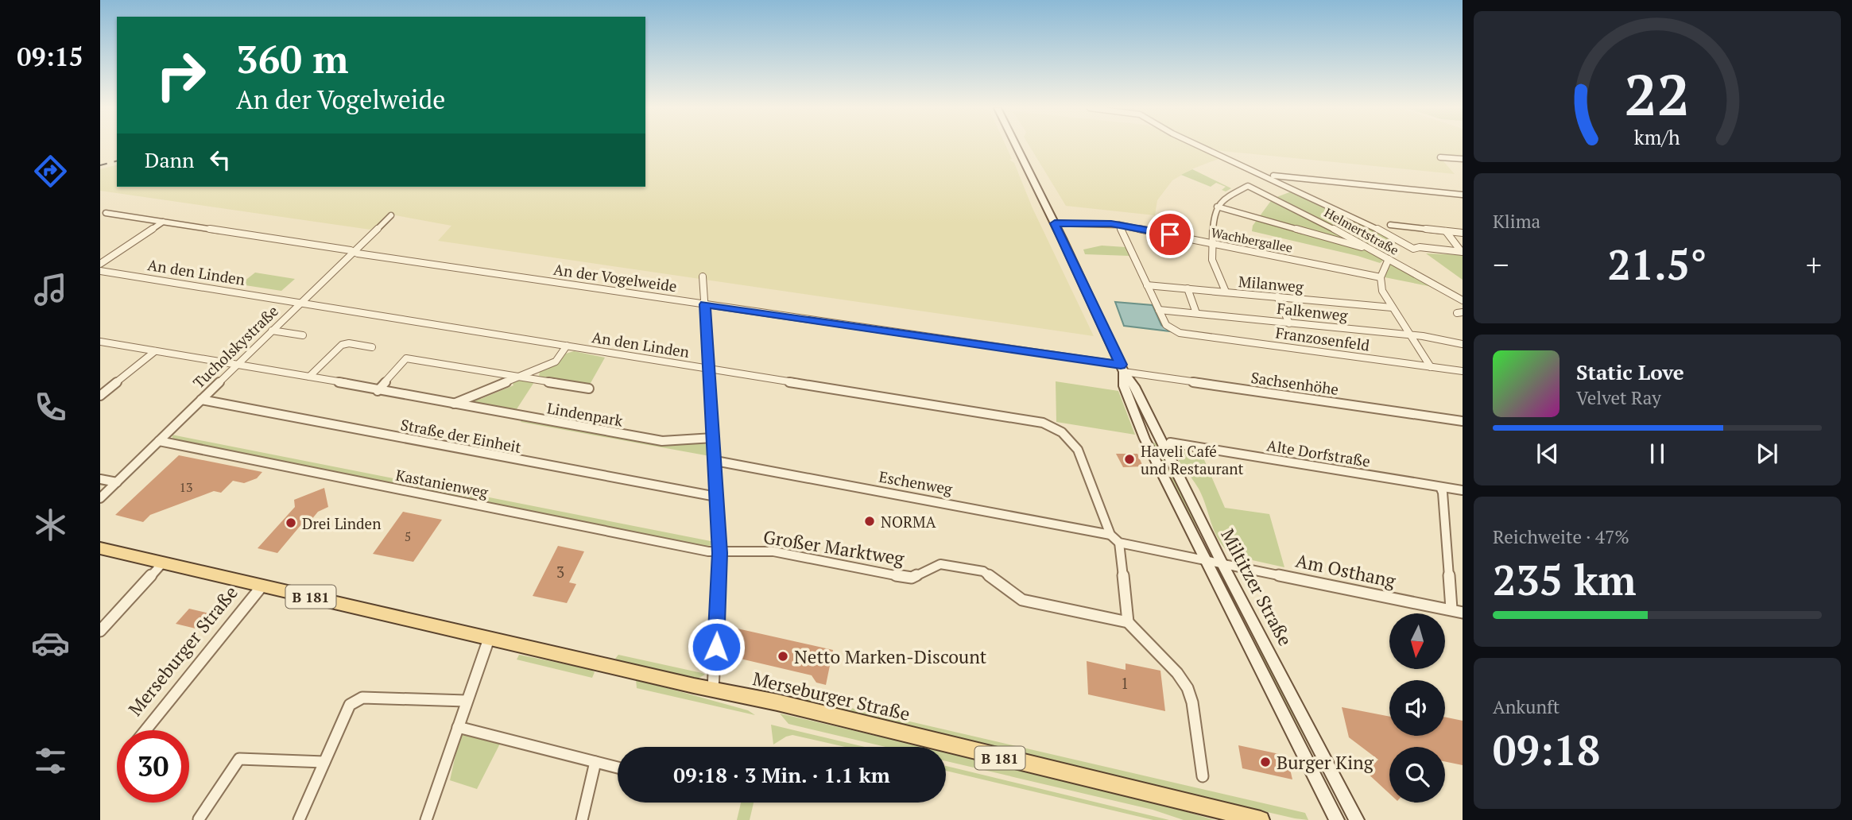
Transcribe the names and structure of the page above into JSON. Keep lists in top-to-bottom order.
{
  "streets": {
    "main road": ["B 181", "Merseburger Straße"],
    "street": [
      "Helmertstraße",
      "Wachbergallee",
      "An den Linden",
      "An der Vogelweide",
      "Milanweg",
      "Falkenweg",
      "Franzosenfeld",
      "Tucholskystraße",
      "Sachsenhöhe",
      "Lindenpark",
      "Straße der Einheit",
      "Alte Dorfstraße",
      "Eschenweg",
      "Kastanienweg",
      "Großer Marktweg",
      "Am Osthang",
      "Miltitzer Straße"
    ]
  },
  "crossings": [
    ["Wachbergallee", "Miltitzer Straße"],
    ["An den Linden", "Tucholskystraße"],
    ["An den Linden", "Eschenweg"],
    ["An der Vogelweide", "Tucholskystraße"],
    ["An der Vogelweide", "Sachsenhöhe"],
    ["An der Vogelweide", "Miltitzer Straße"],
    ["Falkenweg", "Franzosenfeld"],
    ["Tucholskystraße", "Lindenpark"],
    ["Tucholskystraße", "Straße der Einheit"],
    ["Tucholskystraße", "Kastanienweg"],
    ["Sachsenhöhe", "Miltitzer Straße"],
    ["Kastanienweg", "Großer Marktweg"],
    ["Am Osthang", "Miltitzer Straße"]
  ],
  "places": [
    "Haveli Café und Restaurant",
    "NORMA",
    "Drei Linden",
    "Netto Marken-Discount",
    "Burger King"
  ],
  "house_numbers": [
    "13",
    "5",
    "3",
    "1"
  ],
  "north": "bottom",
  "page": {
    "tabs": "09:15",
    "turn": ["360 m", "An der Vogelweide"],
    "then": "Dann",
    "tile": [
      "Klima",
      ["Reichweite · 47%", "235 km"],
      ["Ankunft", "09:18"]
    ],
    "heat": ["−", "21.5°", "+"],
    "song": ["Static Love", "Velvet Ray"],
    "limit": "30",
    "trip": "09:18 · 3 Min. · 1.1 km",
    "gauge": ["22", "km/h"]
  }
}
